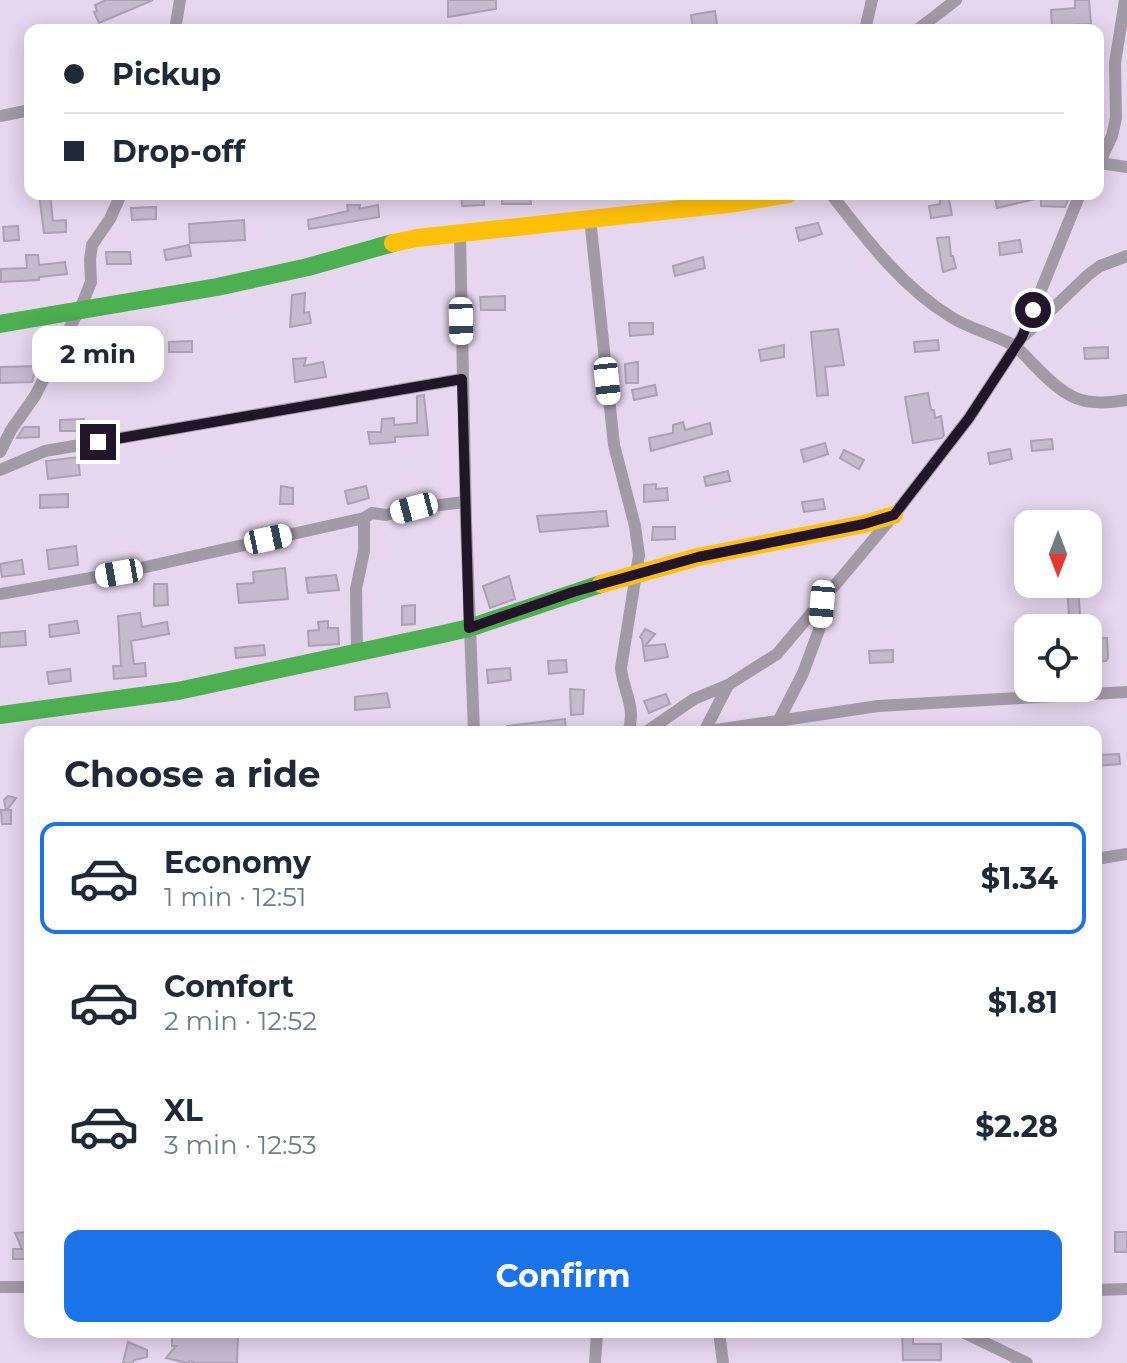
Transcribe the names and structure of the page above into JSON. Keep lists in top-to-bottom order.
{
  "north": "bottom",
  "page": {
    "banner": ["Pickup", "Drop-off"],
    "bubble": "2 min",
    "heading": "Choose a ride",
    "list": [
      {
        "name": "Economy",
        "note": "1 min · 12:51",
        "value": "$1.34"
      },
      {
        "name": "Comfort",
        "note": "2 min · 12:52",
        "value": "$1.81"
      },
      {
        "name": "XL",
        "note": "3 min · 12:53",
        "value": "$2.28"
      }
    ],
    "buttons": "Confirm"
  }
}
